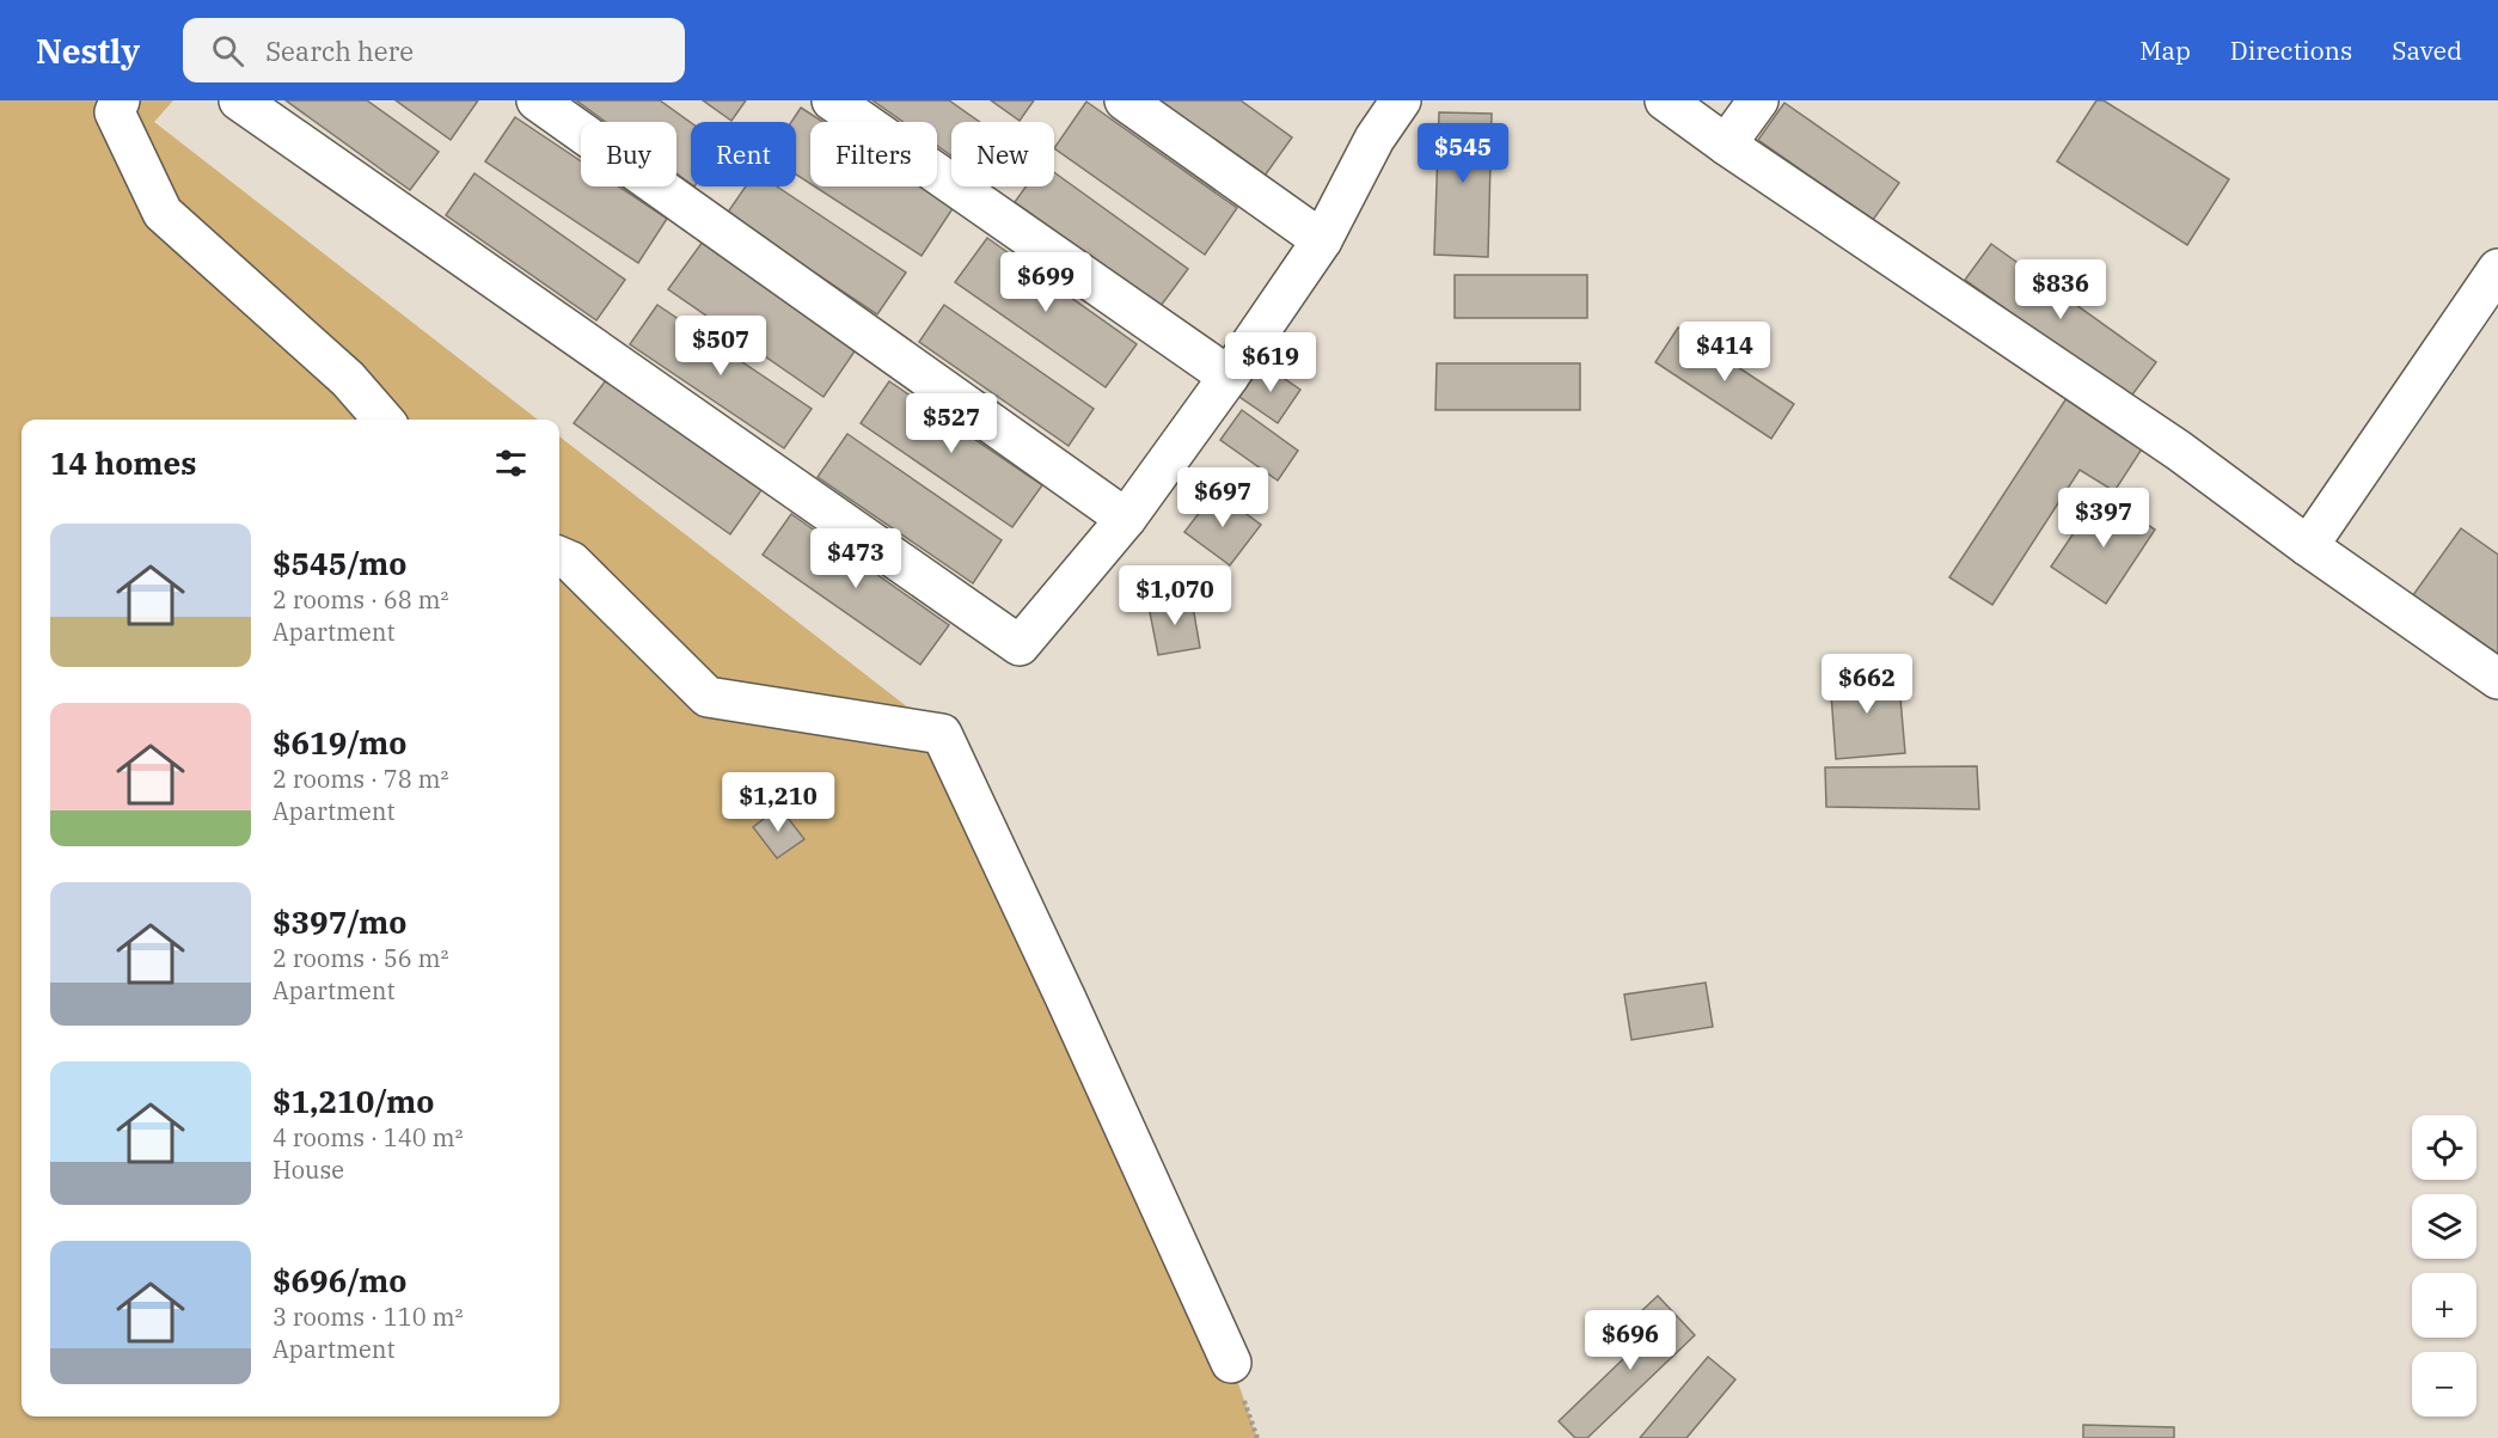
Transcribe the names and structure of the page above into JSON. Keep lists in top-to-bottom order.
{
  "page": {
    "header": "Nestly",
    "search": "Search here",
    "nav": ["Map", "Directions", "Saved"],
    "chip": [
      "Buy",
      "Rent",
      "Filters",
      "New"
    ],
    "price": [
      "$545",
      "$699",
      "$836",
      "$507",
      "$414",
      "$619",
      "$527",
      "$697",
      "$397",
      "$473",
      "$1,070",
      "$662",
      "$1,210",
      "$696"
    ],
    "heading": "14 homes",
    "list": [
      {
        "name": "$545/mo",
        "note": "2 rooms · 68 m² · Apartment"
      },
      {
        "name": "$619/mo",
        "note": "2 rooms · 78 m² · Apartment"
      },
      {
        "name": "$397/mo",
        "note": "2 rooms · 56 m² · Apartment"
      },
      {
        "name": "$1,210/mo",
        "note": "4 rooms · 140 m² · House"
      },
      {
        "name": "$696/mo",
        "note": "3 rooms · 110 m² · Apartment"
      }
    ],
    "map_buttons": ["+", "−"]
  }
}
